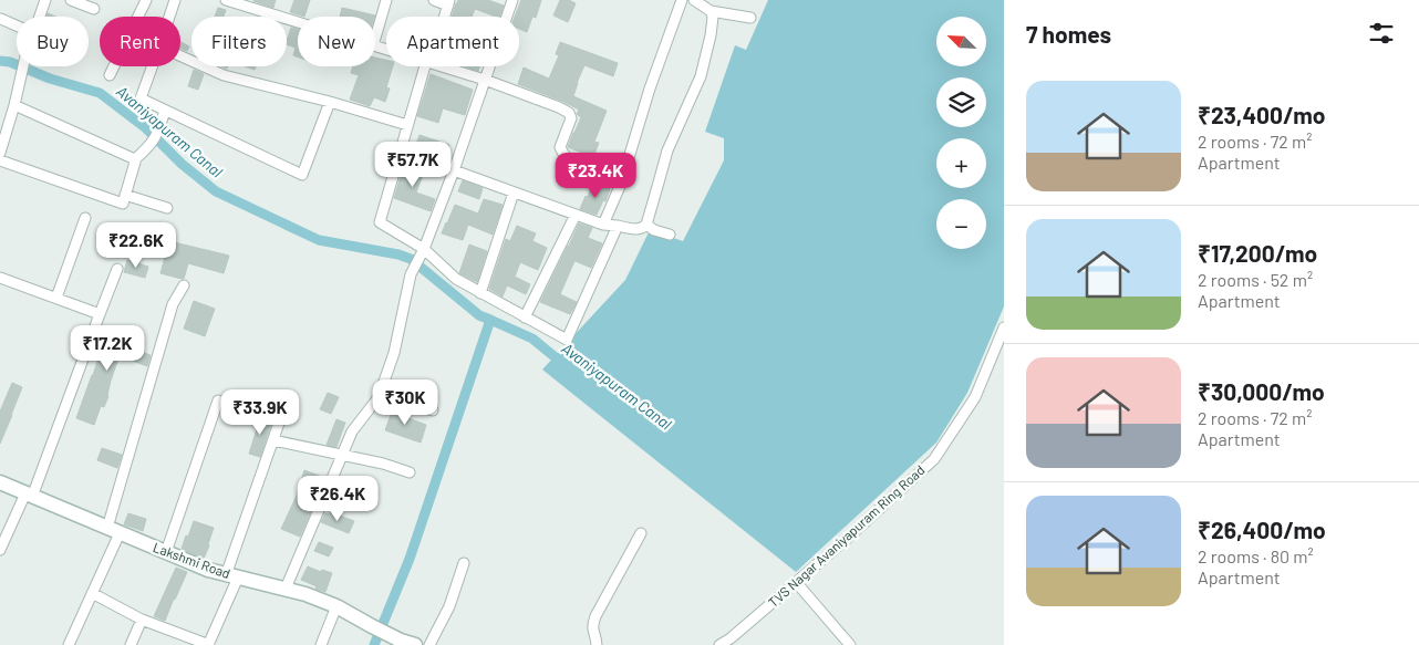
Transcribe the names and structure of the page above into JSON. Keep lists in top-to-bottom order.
{
  "streets": {
    "street": ["TVS Nagar Avaniyapuram Ring Road", "Lakshmi Road"]
  },
  "water": ["Avaniyapuram Canal"],
  "north": "top left",
  "page": {
    "heading": "7 homes",
    "map_buttons": ["+", "−"],
    "chip": [
      "Buy",
      "Rent",
      "Filters",
      "New",
      "Apartment"
    ],
    "list": [
      {
        "name": "₹23,400/mo",
        "note": "2 rooms · 72 m² · Apartment"
      },
      {
        "name": "₹17,200/mo",
        "note": "2 rooms · 52 m² · Apartment"
      },
      {
        "name": "₹30,000/mo",
        "note": "2 rooms · 72 m² · Apartment"
      },
      {
        "name": "₹26,400/mo",
        "note": "2 rooms · 80 m² · Apartment"
      }
    ],
    "price": [
      "₹57.7K",
      "₹23.4K",
      "₹22.6K",
      "₹17.2K",
      "₹30K",
      "₹33.9K",
      "₹26.4K"
    ]
  }
}
